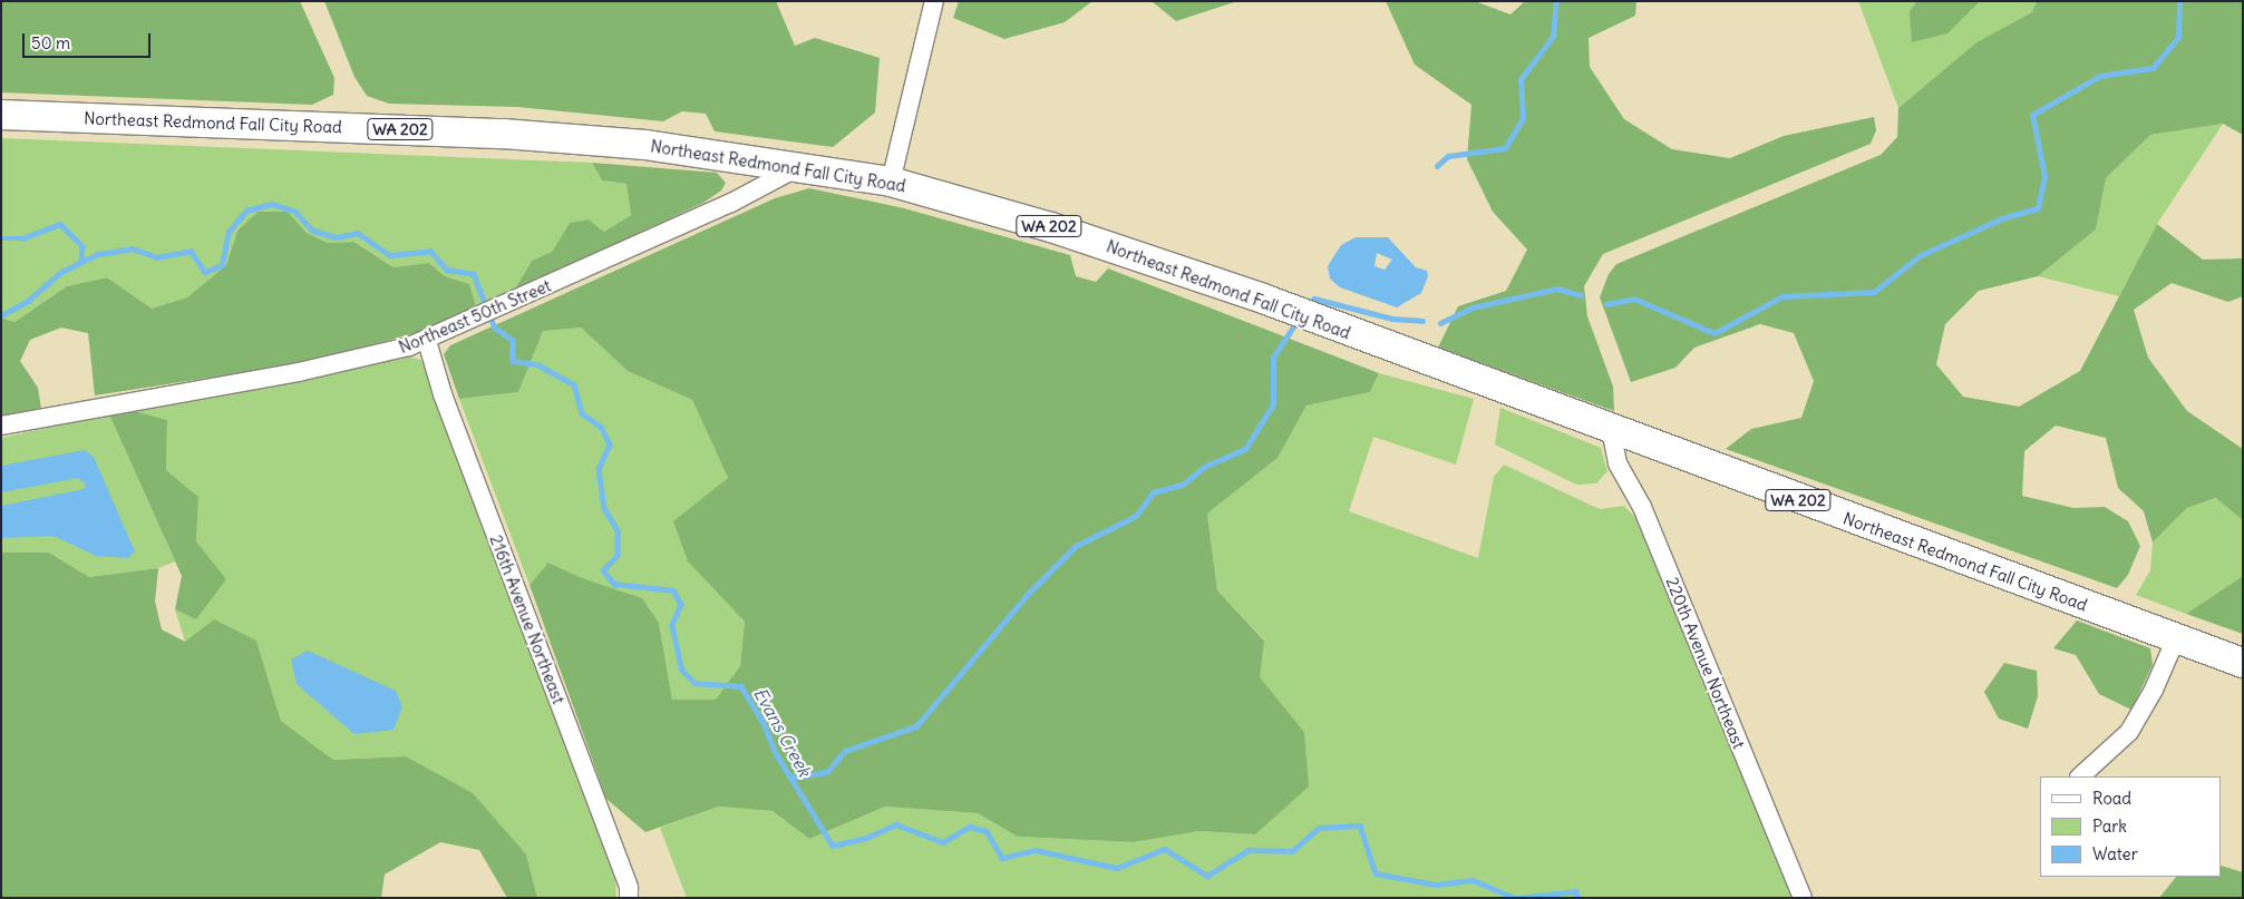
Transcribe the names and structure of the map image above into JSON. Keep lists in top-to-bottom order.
{
  "streets": {
    "main road": ["Northeast Redmond Fall City Road", "WA 202"],
    "street": ["Northeast 50th Street", "216th Avenue Northeast", "220th Avenue Northeast"]
  },
  "crossings": [
    ["Northeast Redmond Fall City Road", "Northeast 50th Street"],
    ["Northeast Redmond Fall City Road", "220th Avenue Northeast"],
    ["Northeast 50th Street", "216th Avenue Northeast"]
  ],
  "water": ["Evans Creek"],
  "legend": ["Road", "Park", "Water"],
  "scale_bar": "50 m"
}
